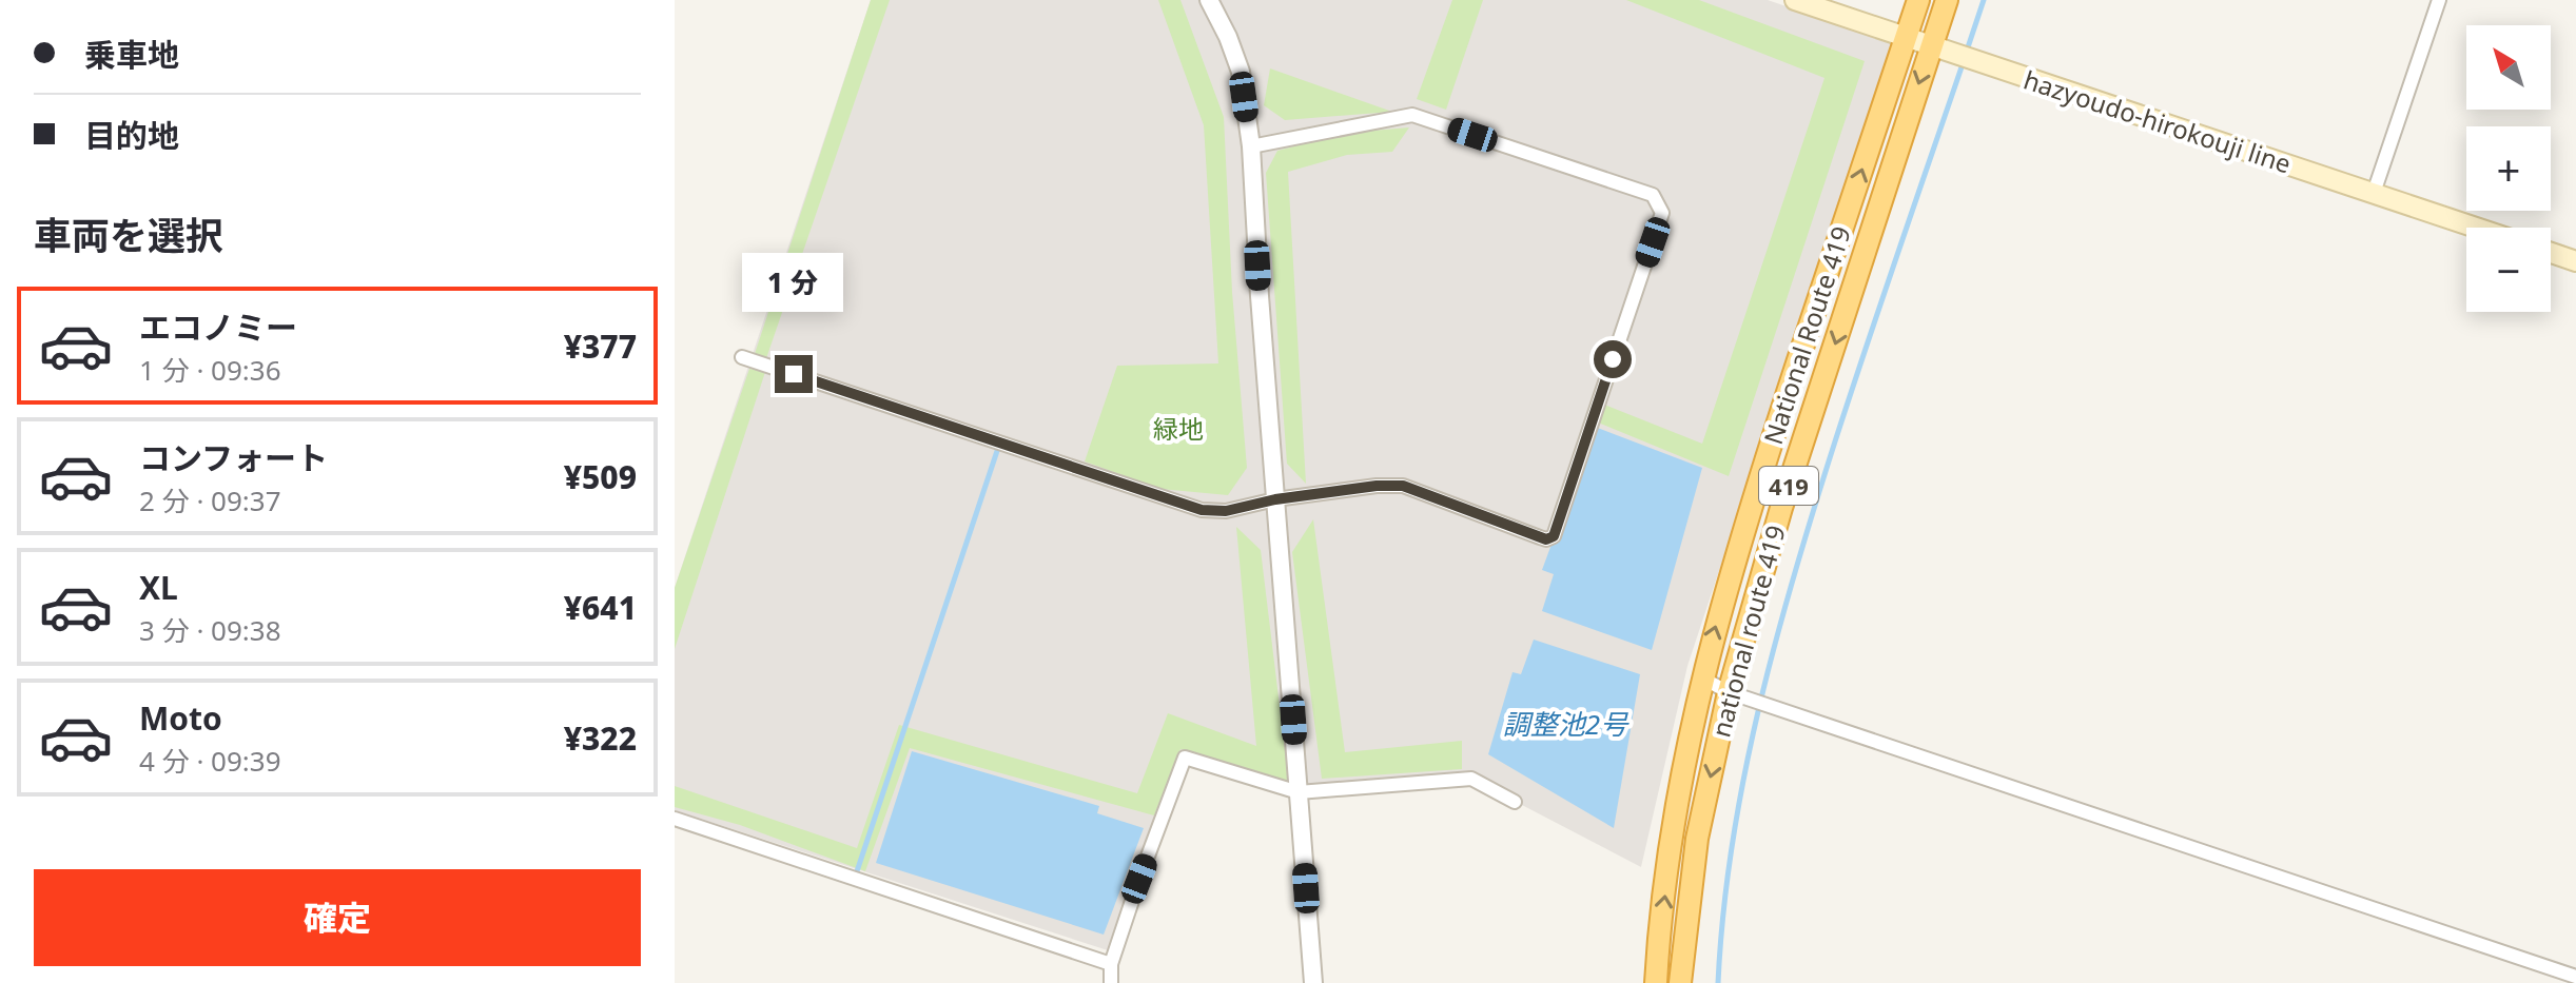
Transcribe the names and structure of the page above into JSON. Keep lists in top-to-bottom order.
{
  "streets": {
    "highway": ["National Route 419", "419", "national route 419"],
    "main road": ["hazyoudo-hirokouji line"]
  },
  "crossings": [
    ["hazyoudo-hirokouji line", "National Route 419"],
    ["hazyoudo-hirokouji line", "419"],
    ["hazyoudo-hirokouji line", "national route 419"],
    ["National Route 419", "419"]
  ],
  "one_way": ["National Route 419", "national route 419"],
  "water": ["調整池2号"],
  "parks": ["緑地"],
  "north": "top left",
  "page": {
    "banner": ["乗車地", "目的地"],
    "map_buttons": ["+", "−"],
    "heading": "車両を選択",
    "bubble": "1 分",
    "list": [
      {
        "name": "エコノミー",
        "note": "1 分 · 09:36",
        "value": "¥377"
      },
      {
        "name": "コンフォート",
        "note": "2 分 · 09:37",
        "value": "¥509"
      },
      {
        "name": "XL",
        "note": "3 分 · 09:38",
        "value": "¥641"
      },
      {
        "name": "Moto",
        "note": "4 分 · 09:39",
        "value": "¥322"
      }
    ],
    "buttons": "確定"
  }
}
